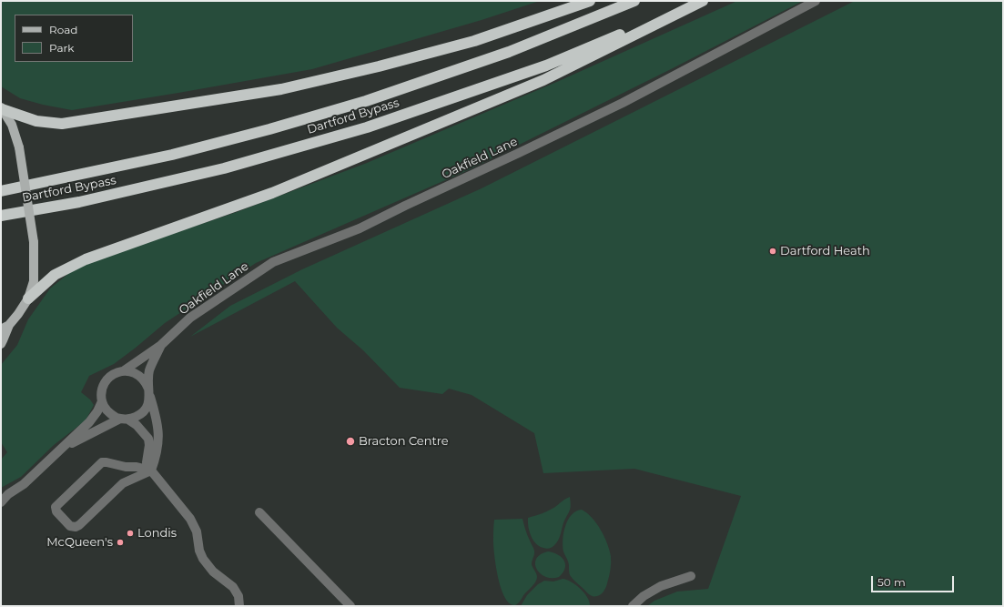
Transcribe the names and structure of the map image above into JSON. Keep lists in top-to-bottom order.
{
  "streets": {
    "highway": ["Dartford Bypass"],
    "street": ["Oakfield Lane"]
  },
  "places": [
    "Dartford Heath",
    "Bracton Centre",
    "Londis",
    "McQueen's"
  ],
  "legend": ["Road", "Park"],
  "scale_bar": "50 m"
}
